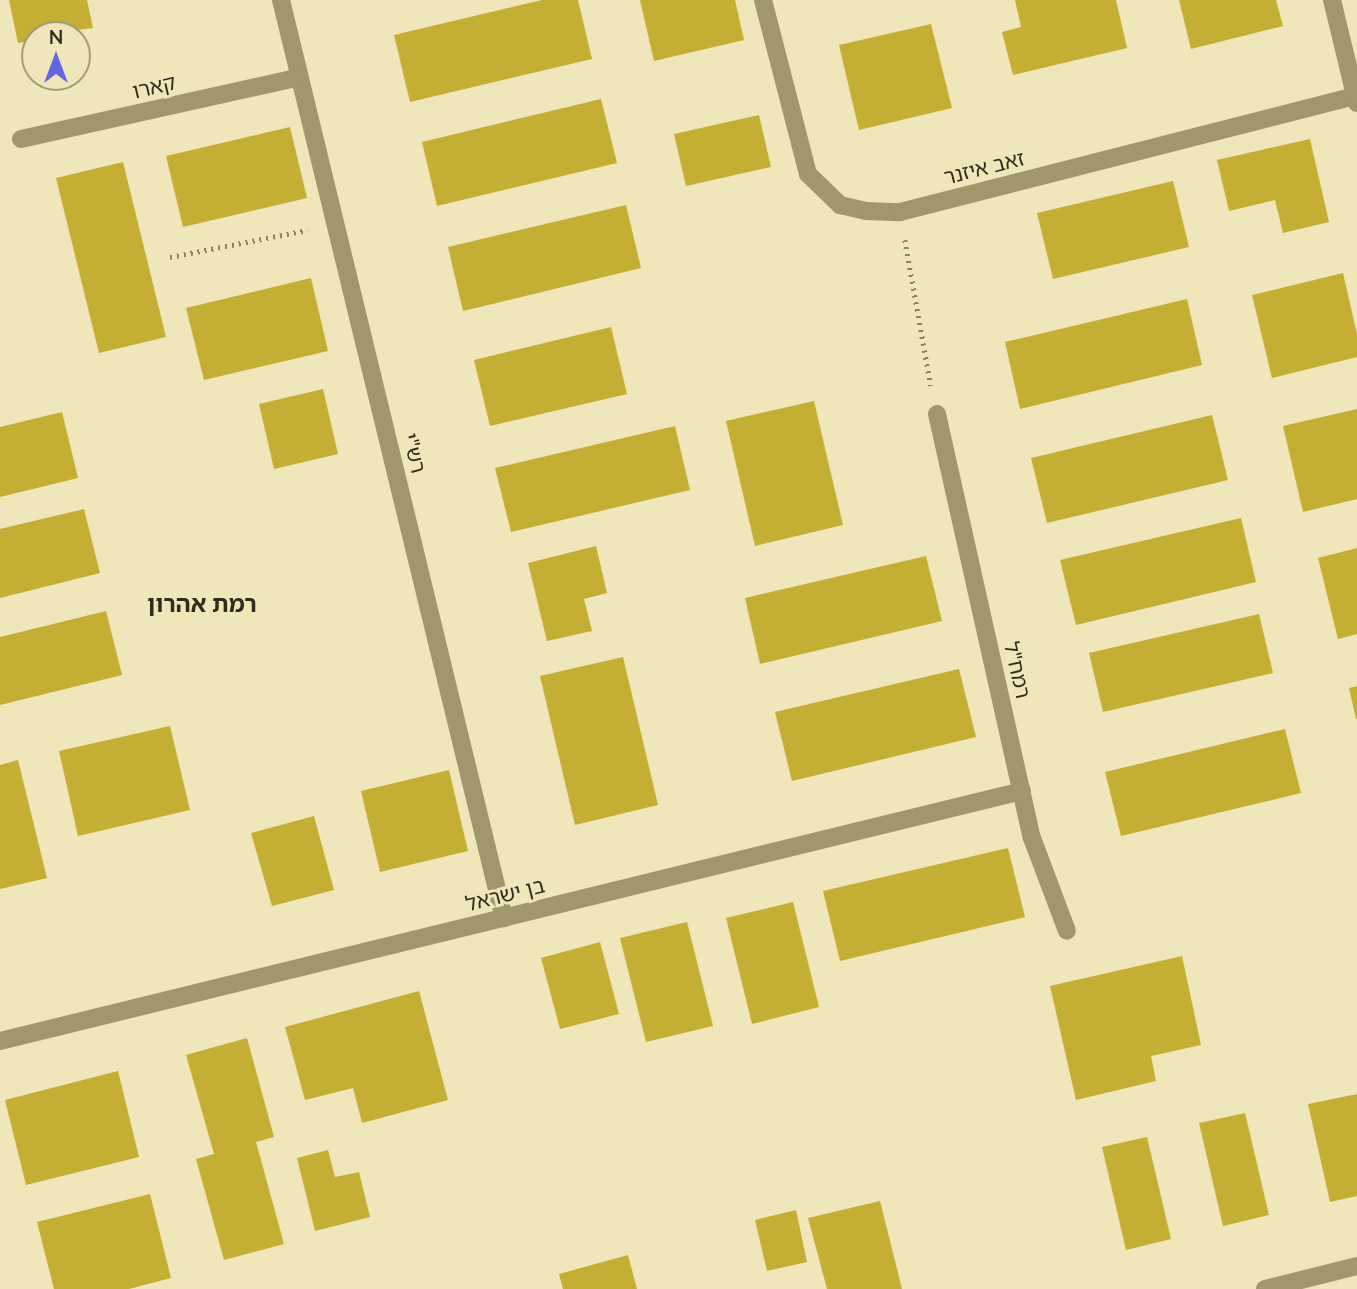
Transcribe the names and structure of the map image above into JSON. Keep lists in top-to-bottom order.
{
  "streets": {
    "street": [
      "קארו",
      "זאב איזנר",
      "רש\"י",
      "רמח\"ל",
      "בן ישראל"
    ]
  },
  "crossings": [
    ["קארו", "רש\"י"],
    ["רש\"י", "בן ישראל"],
    ["רמח\"ל", "בן ישראל"]
  ],
  "districts": ["רמת אהרון"],
  "north": "top"
}
